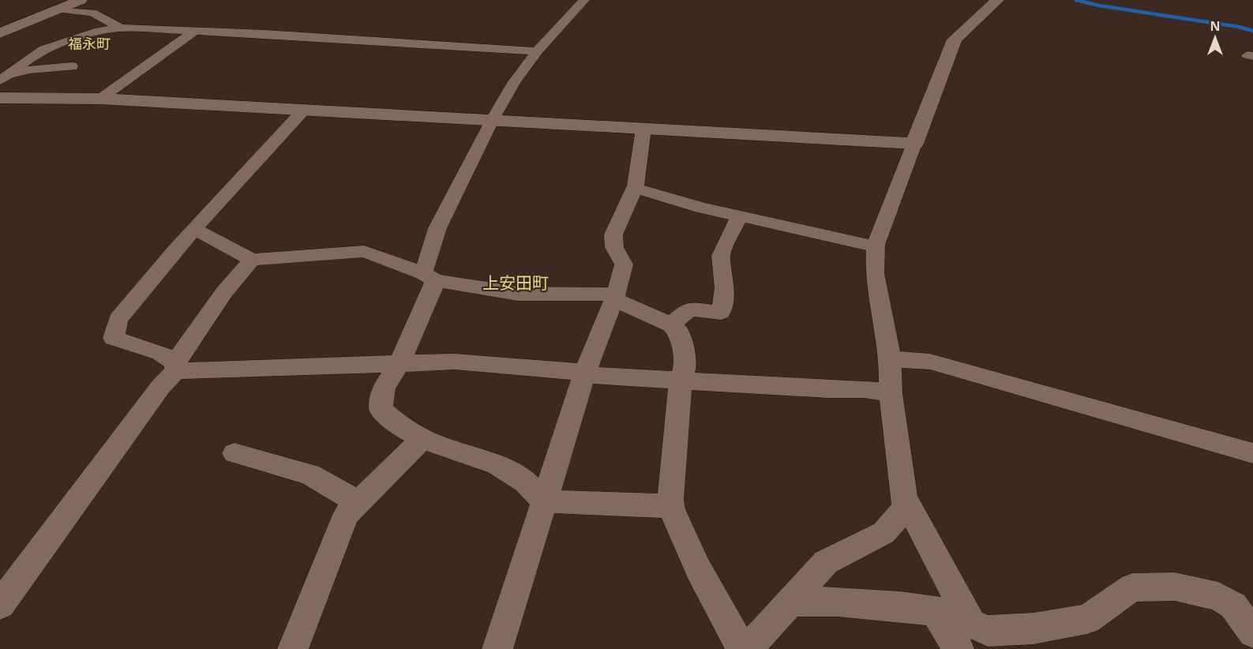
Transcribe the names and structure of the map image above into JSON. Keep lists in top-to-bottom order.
{
  "districts": ["福永町", "上安田町"],
  "north": "top"
}
